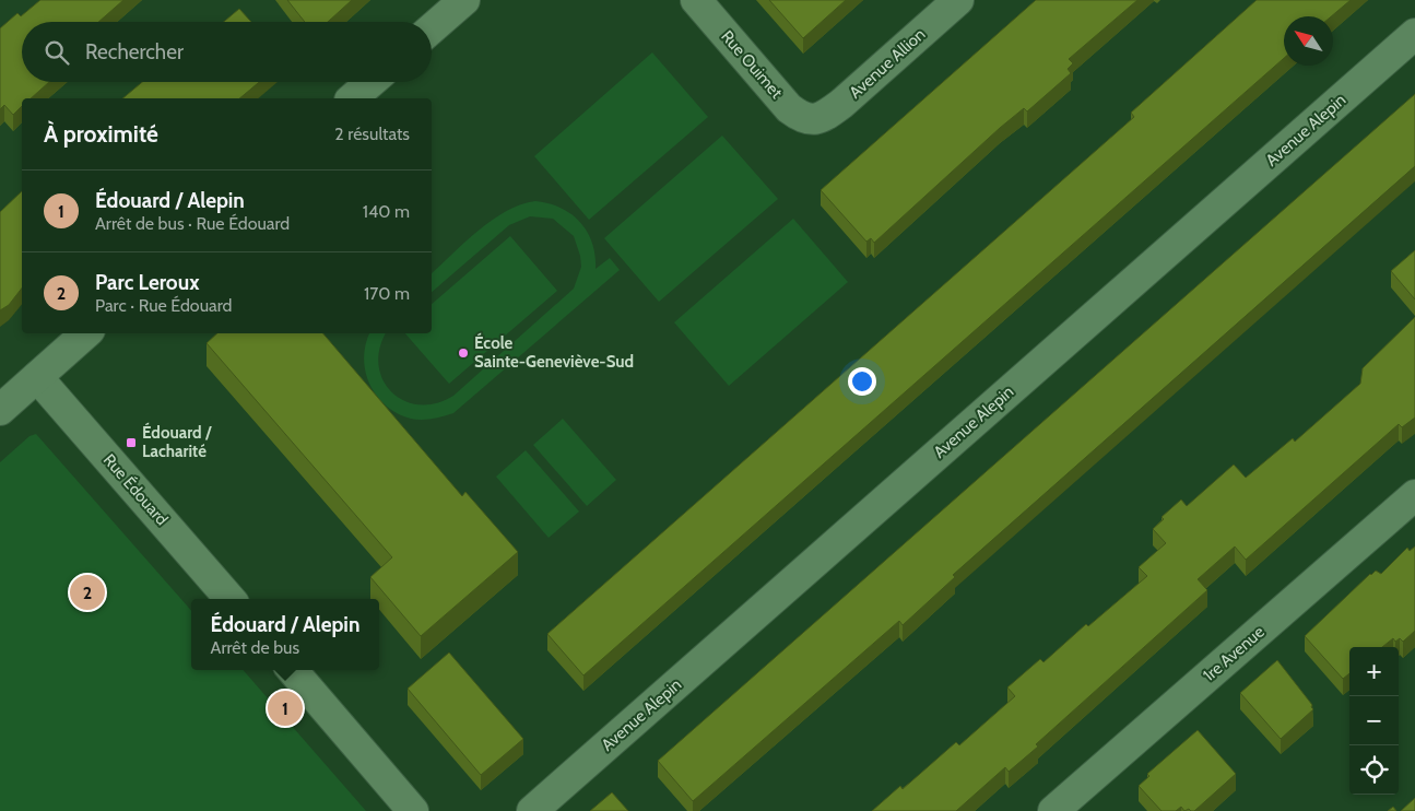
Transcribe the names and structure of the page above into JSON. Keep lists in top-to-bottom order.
{
  "streets": {
    "street": [
      "Avenue Allion",
      "Rue Ouimet",
      "Avenue Alepin",
      "Rue Édouard",
      "1re Avenue"
    ]
  },
  "crossings": [
    ["Avenue Allion", "Rue Ouimet"]
  ],
  "places": {
    "other": ["École Sainte-Geneviève-Sud"],
    "transit": ["Édouard / Lacharité"]
  },
  "north": "top left",
  "page": {
    "search": "Rechercher",
    "heading": ["À proximité", "2 résultats"],
    "list": [
      {
        "mark": "1",
        "name": "Édouard / Alepin",
        "note": "Arrêt de bus · Rue Édouard",
        "value": "140 m"
      },
      {
        "mark": "2",
        "name": "Parc Leroux",
        "note": "Parc · Rue Édouard",
        "value": "170 m"
      }
    ],
    "pins": ["2", "1"],
    "popup": ["Édouard / Alepin", "Arrêt de bus"],
    "map_buttons": ["+", "−"]
  }
}
